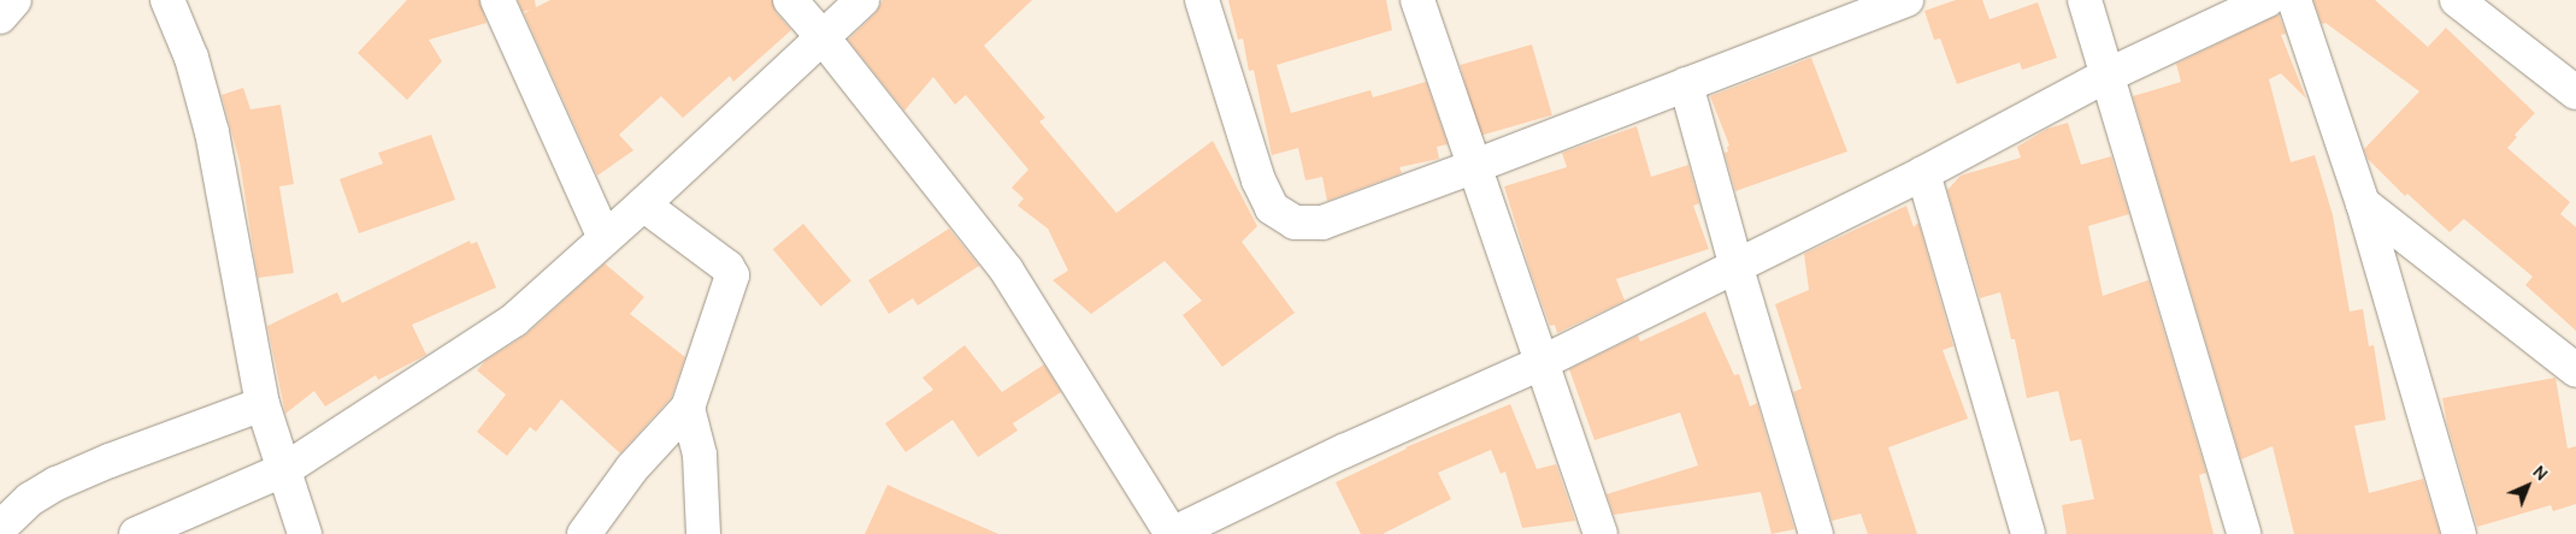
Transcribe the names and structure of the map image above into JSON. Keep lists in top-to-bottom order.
{
  "north": "top right"
}
